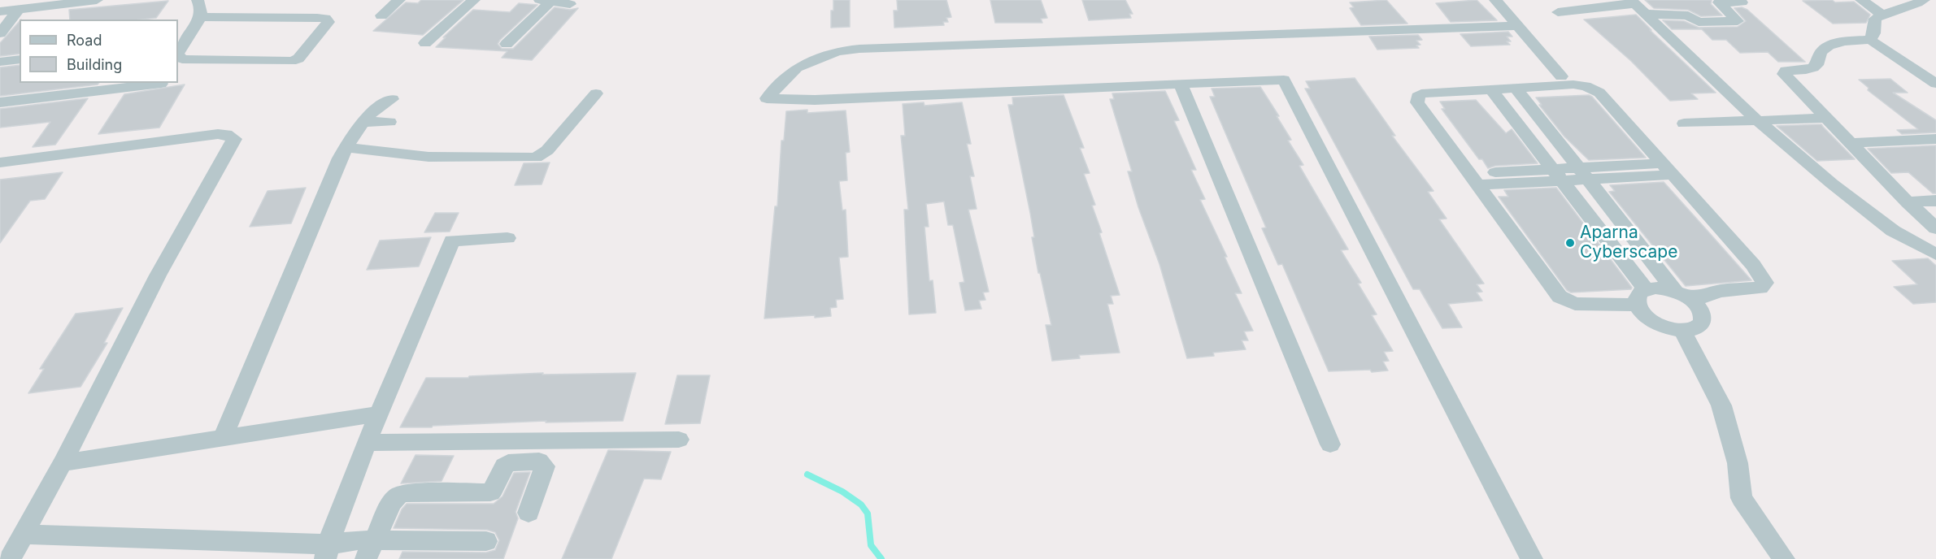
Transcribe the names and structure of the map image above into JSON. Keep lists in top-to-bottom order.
{
  "places": ["Aparna Cyberscape"],
  "legend": ["Road", "Building"]
}
